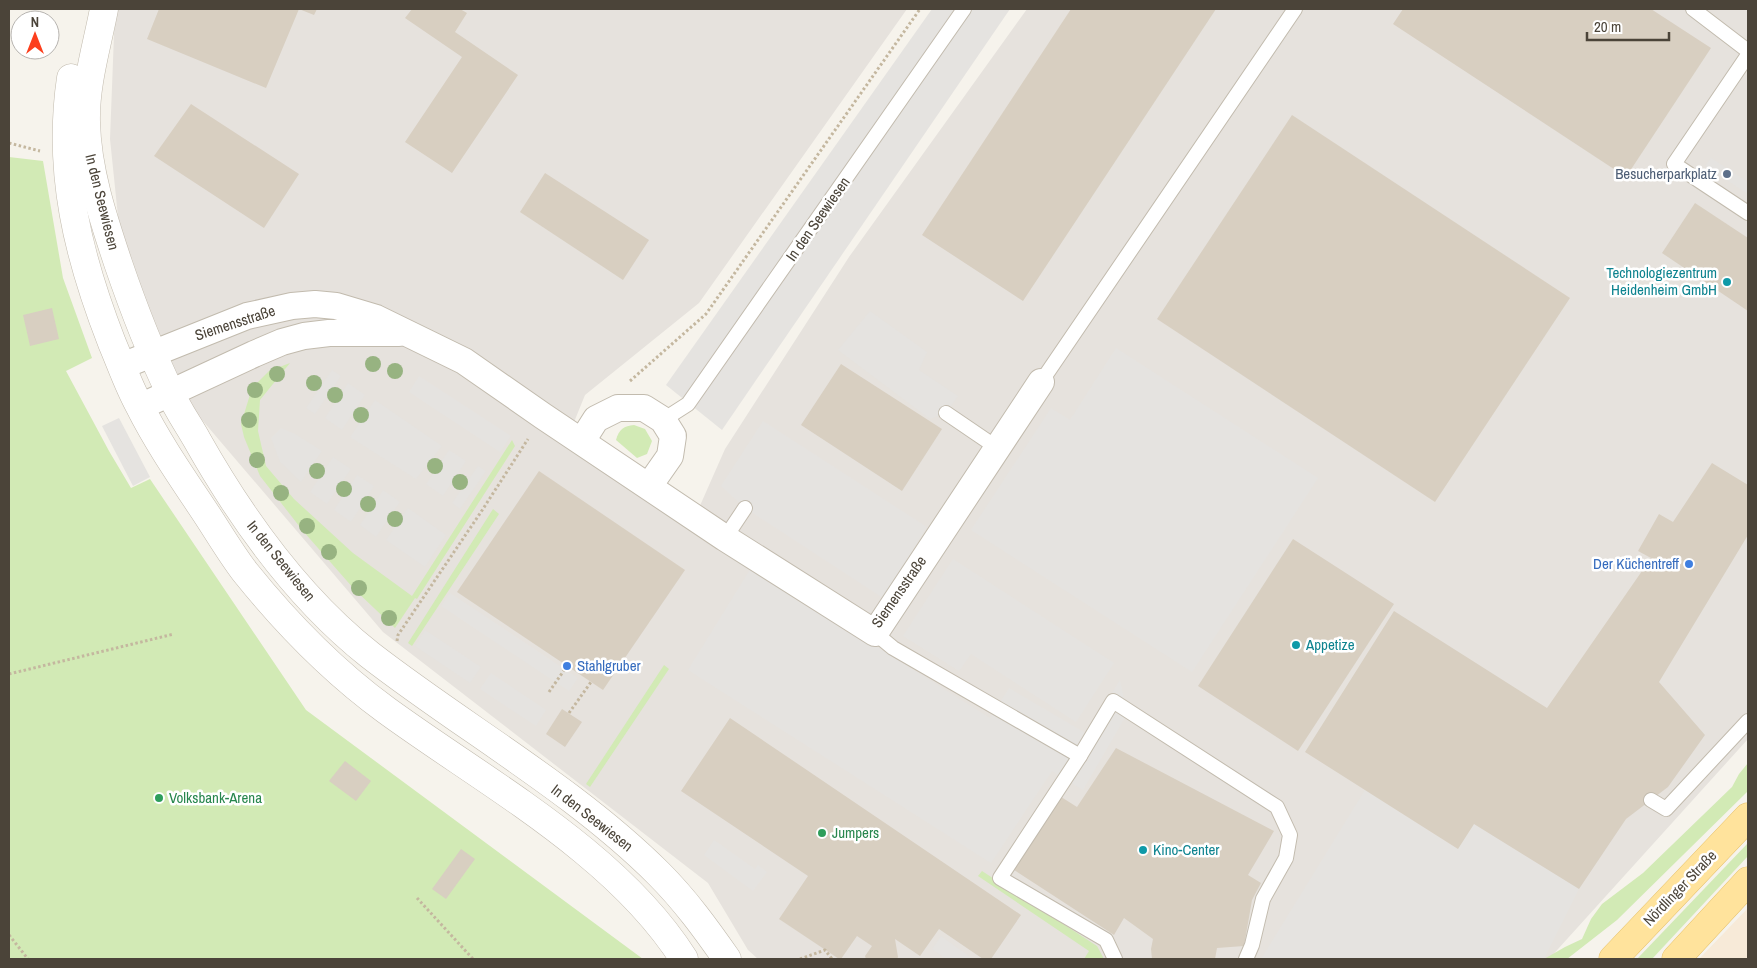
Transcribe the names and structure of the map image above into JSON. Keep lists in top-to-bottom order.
{
  "streets": {
    "main road": ["Nördlinger Straße"],
    "street": ["In den Seewiesen", "Siemensstraße"]
  },
  "crossings": [
    ["In den Seewiesen", "Siemensstraße"]
  ],
  "places": [
    "Besucherparkplatz",
    "Technologiezentrum Heidenheim GmbH",
    "Der Küchentreff",
    "Appetize",
    "Stahlgruber",
    "Volksbank-Arena",
    "Jumpers",
    "Kino-Center"
  ],
  "scale_bar": "20 m",
  "north": "top"
}
